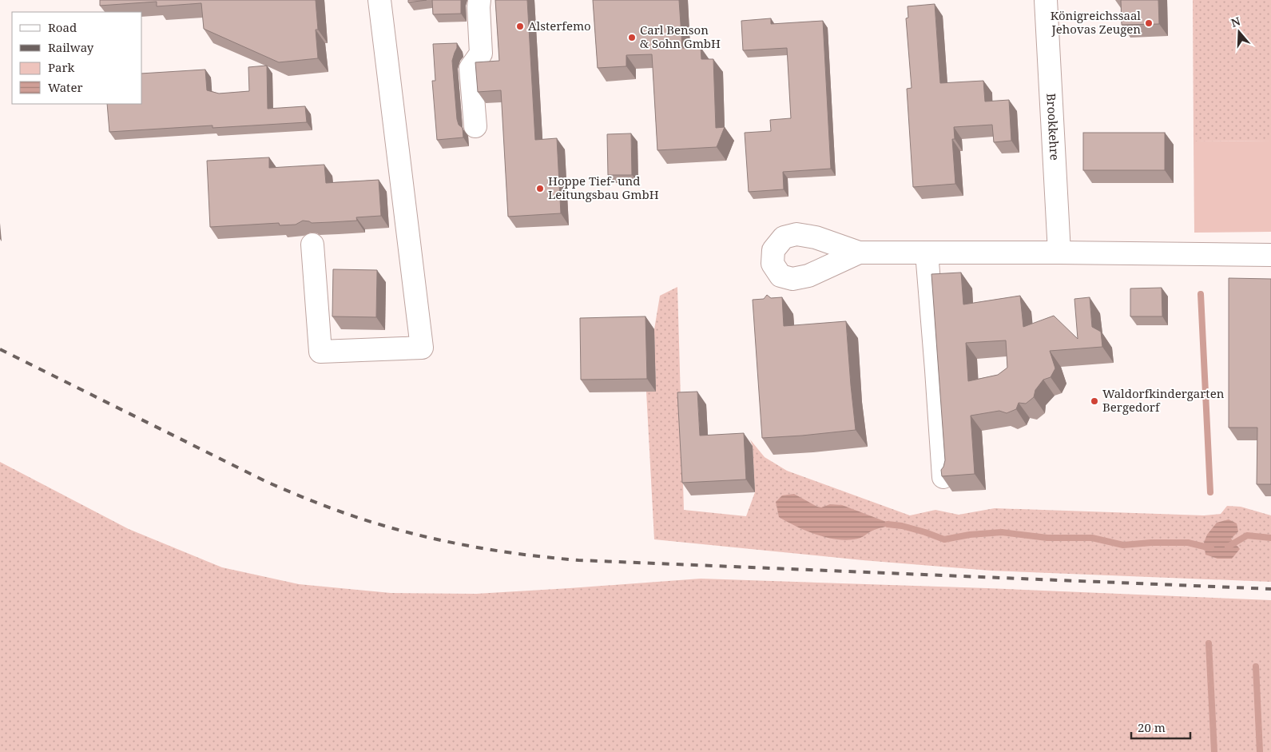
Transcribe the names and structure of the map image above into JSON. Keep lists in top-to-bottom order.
{
  "streets": {
    "street": ["Brookkehre"]
  },
  "places": [
    "Königreichssaal Jehovas Zeugen",
    "Alsterfemo",
    "Carl Benson & Sohn GmbH",
    "Hoppe Tief- und Leitungsbau GmbH",
    "Waldorfkindergarten Bergedorf"
  ],
  "legend": [
    "Road",
    "Railway",
    "Park",
    "Water"
  ],
  "scale_bar": "20 m",
  "north": "top"
}
